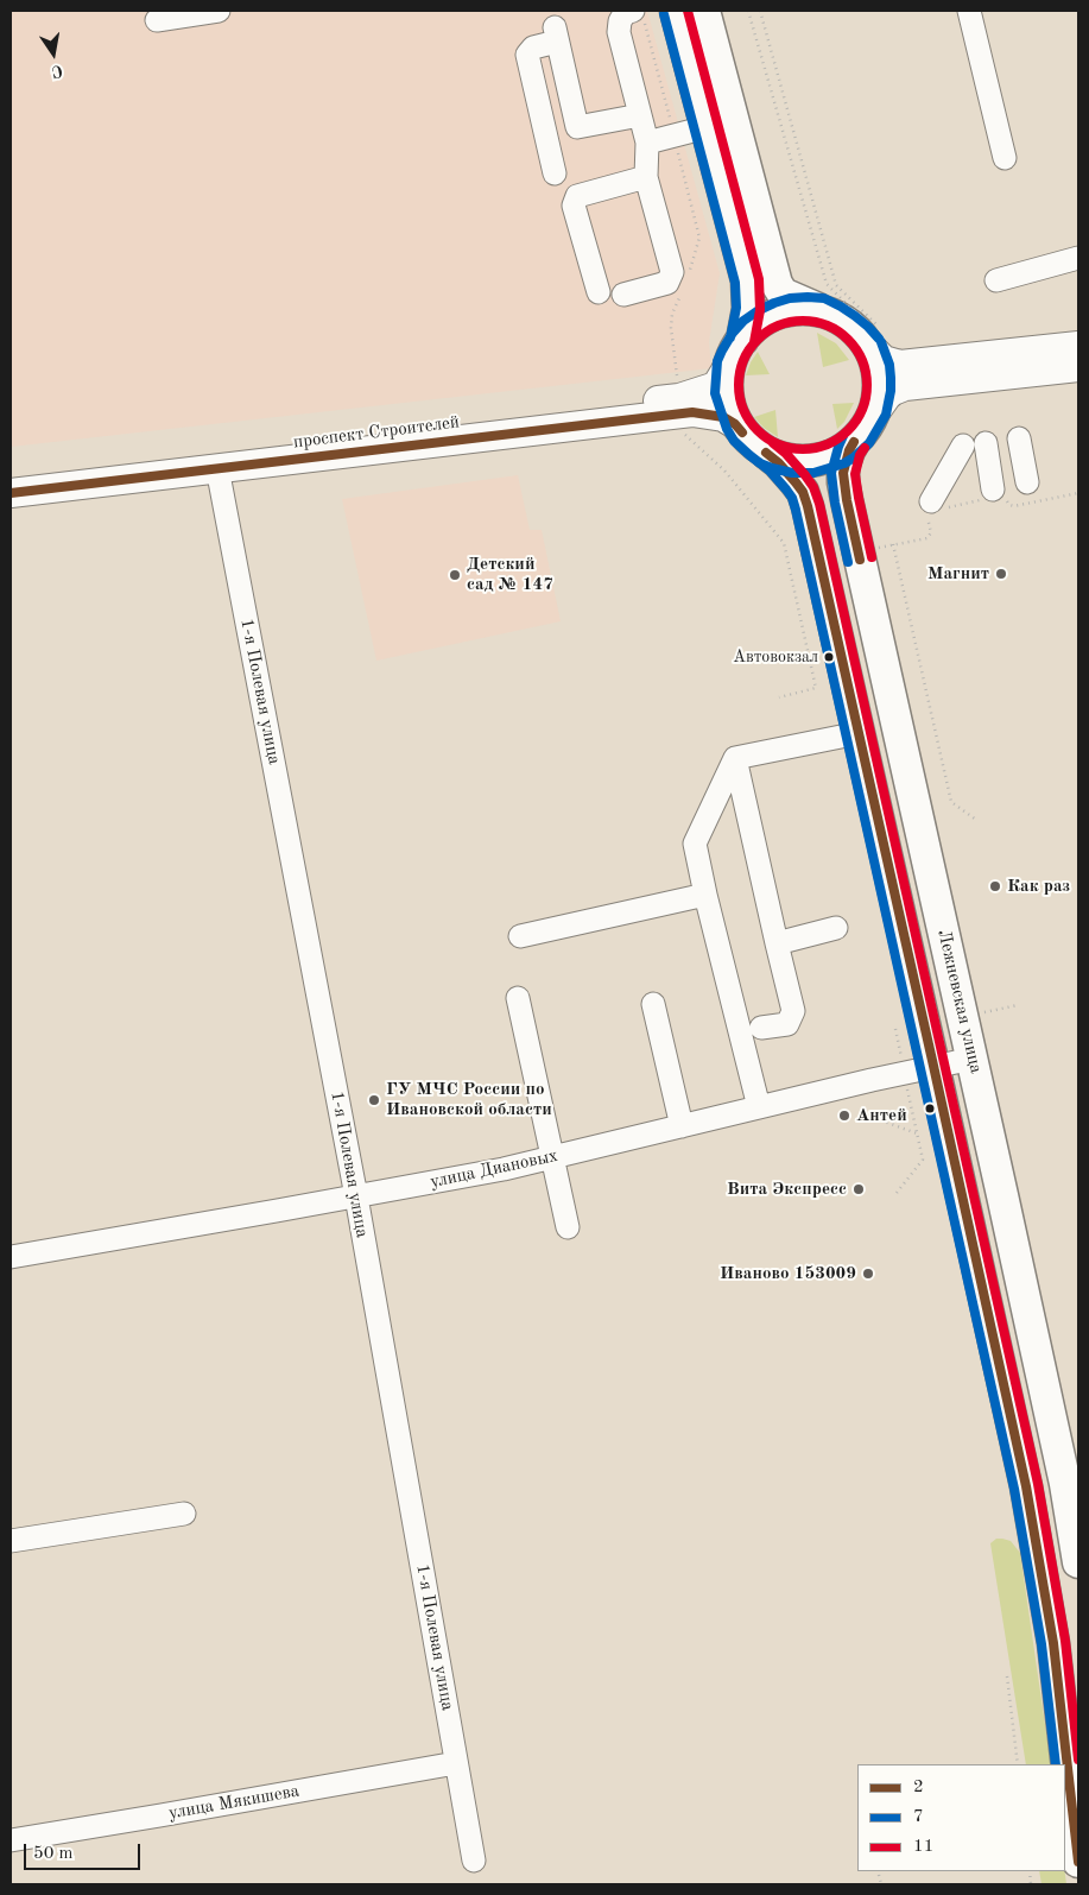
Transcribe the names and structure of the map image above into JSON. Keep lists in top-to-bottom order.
{
  "streets": {
    "highway": ["Лежневская улица"],
    "main road": ["проспект Строителей"],
    "street": ["1-я Полевая улица", "улица Диановых", "улица Мякишева"]
  },
  "crossings": [
    ["проспект Строителей", "1-я Полевая улица"],
    ["проспект Строителей", "Лежневская улица"],
    ["1-я Полевая улица", "улица Диановых"],
    ["1-я Полевая улица", "улица Мякишева"],
    ["Лежневская улица", "улица Диановых"]
  ],
  "places": [
    "Магнит",
    "Детский сад № 147",
    "Автовокзал",
    "Как раз",
    "ГУ МЧС России по Ивановской области",
    "Антей",
    "Вита Экспресс",
    "Иваново 153009"
  ],
  "lines": ["transit line 11", "transit line 7", "transit line 2"],
  "legend": ["2", "7", "11"],
  "scale_bar": "50 m",
  "north": "bottom"
}
